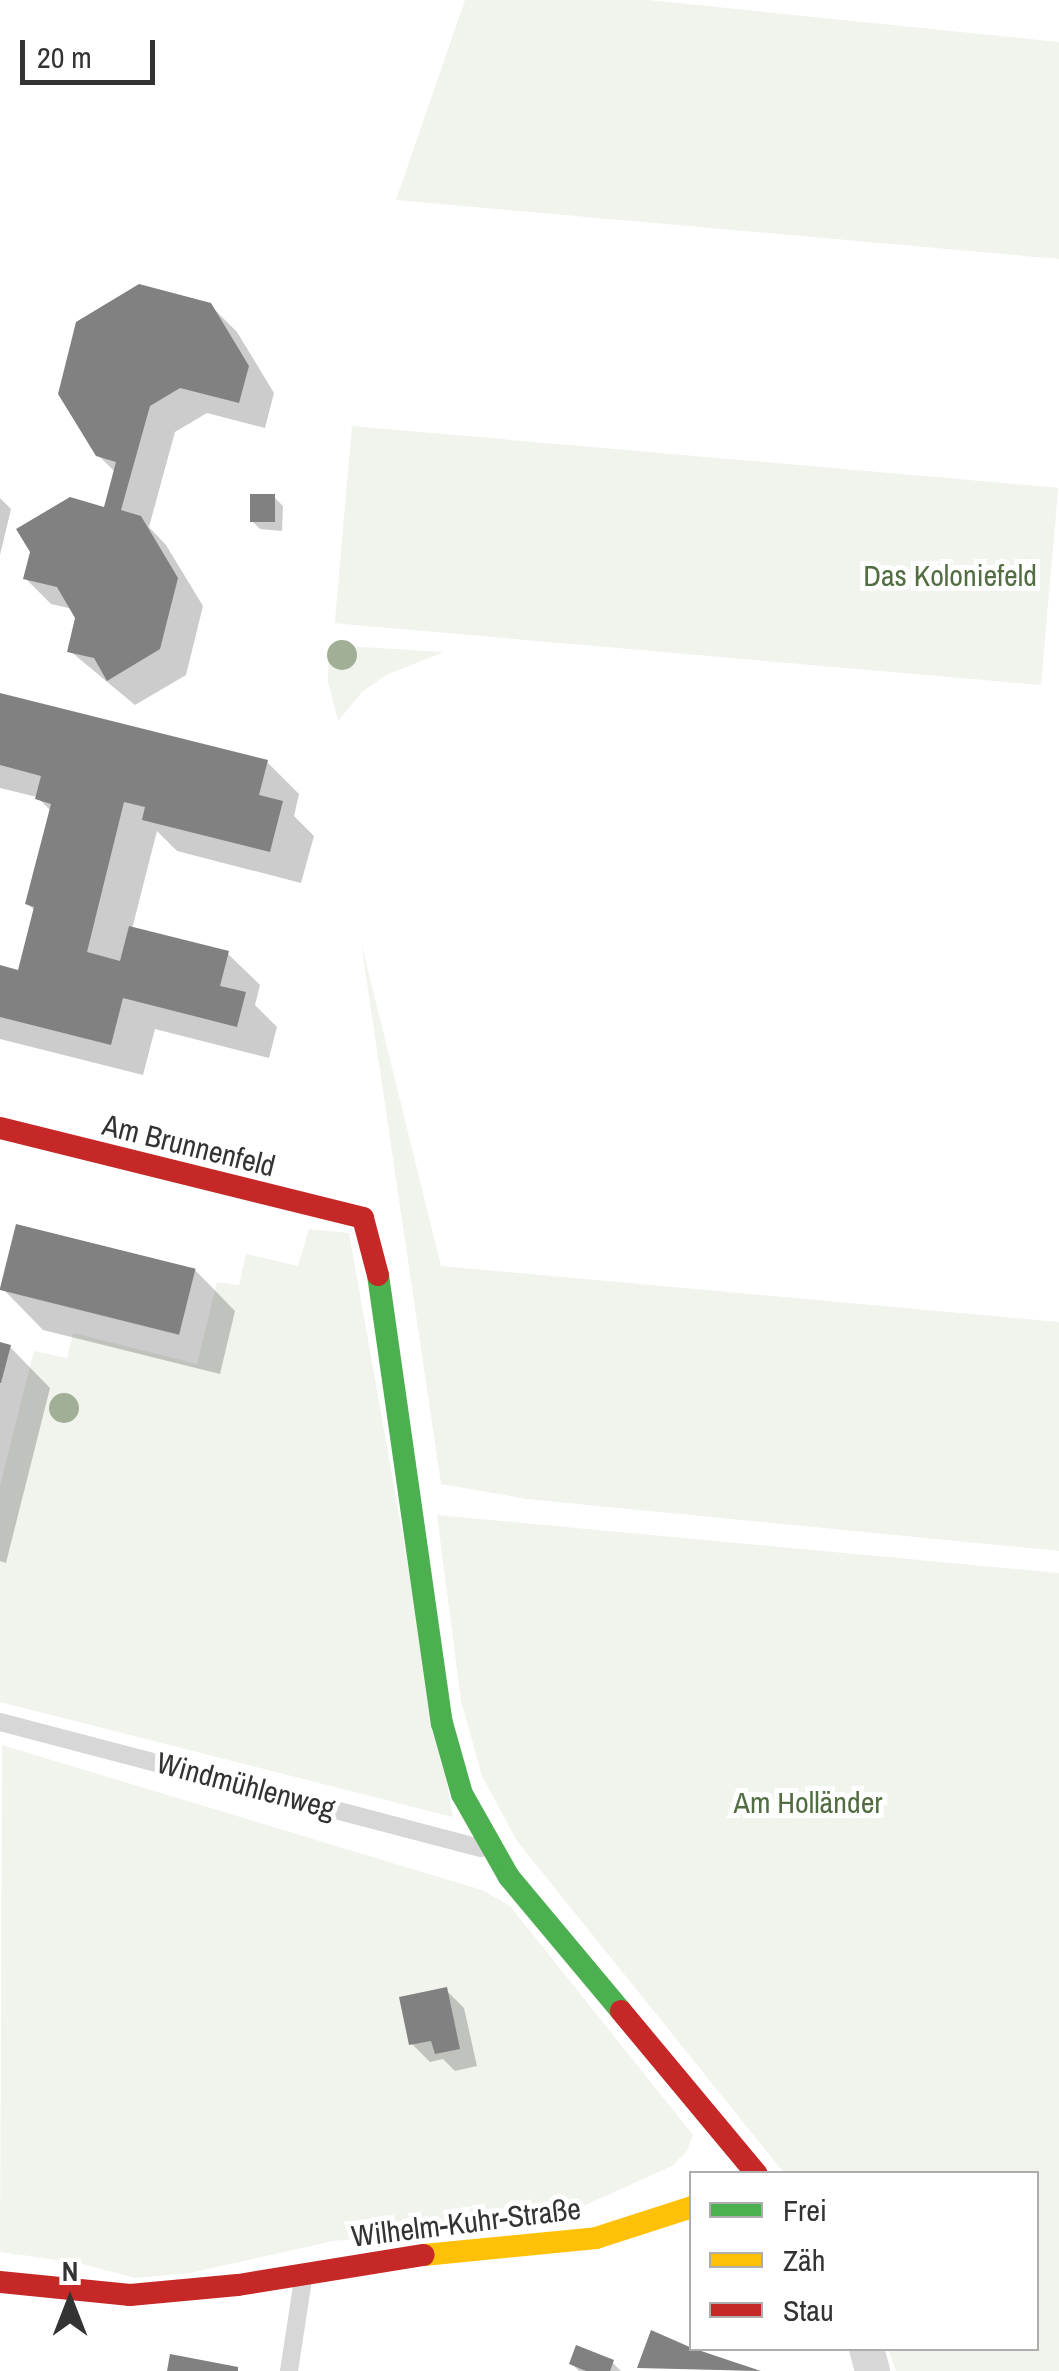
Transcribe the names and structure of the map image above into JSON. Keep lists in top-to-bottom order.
{
  "streets": {
    "street": ["Am Brunnenfeld", "Wilhelm-Kuhr-Straße"],
    "lane": ["Windmühlenweg"]
  },
  "crossings": [
    ["Am Brunnenfeld", "Windmühlenweg"]
  ],
  "parks": ["Das Koloniefeld", "Am Holländer"],
  "legend": ["Frei", "Zäh", "Stau"],
  "scale_bar": "20 m",
  "north": "top"
}
